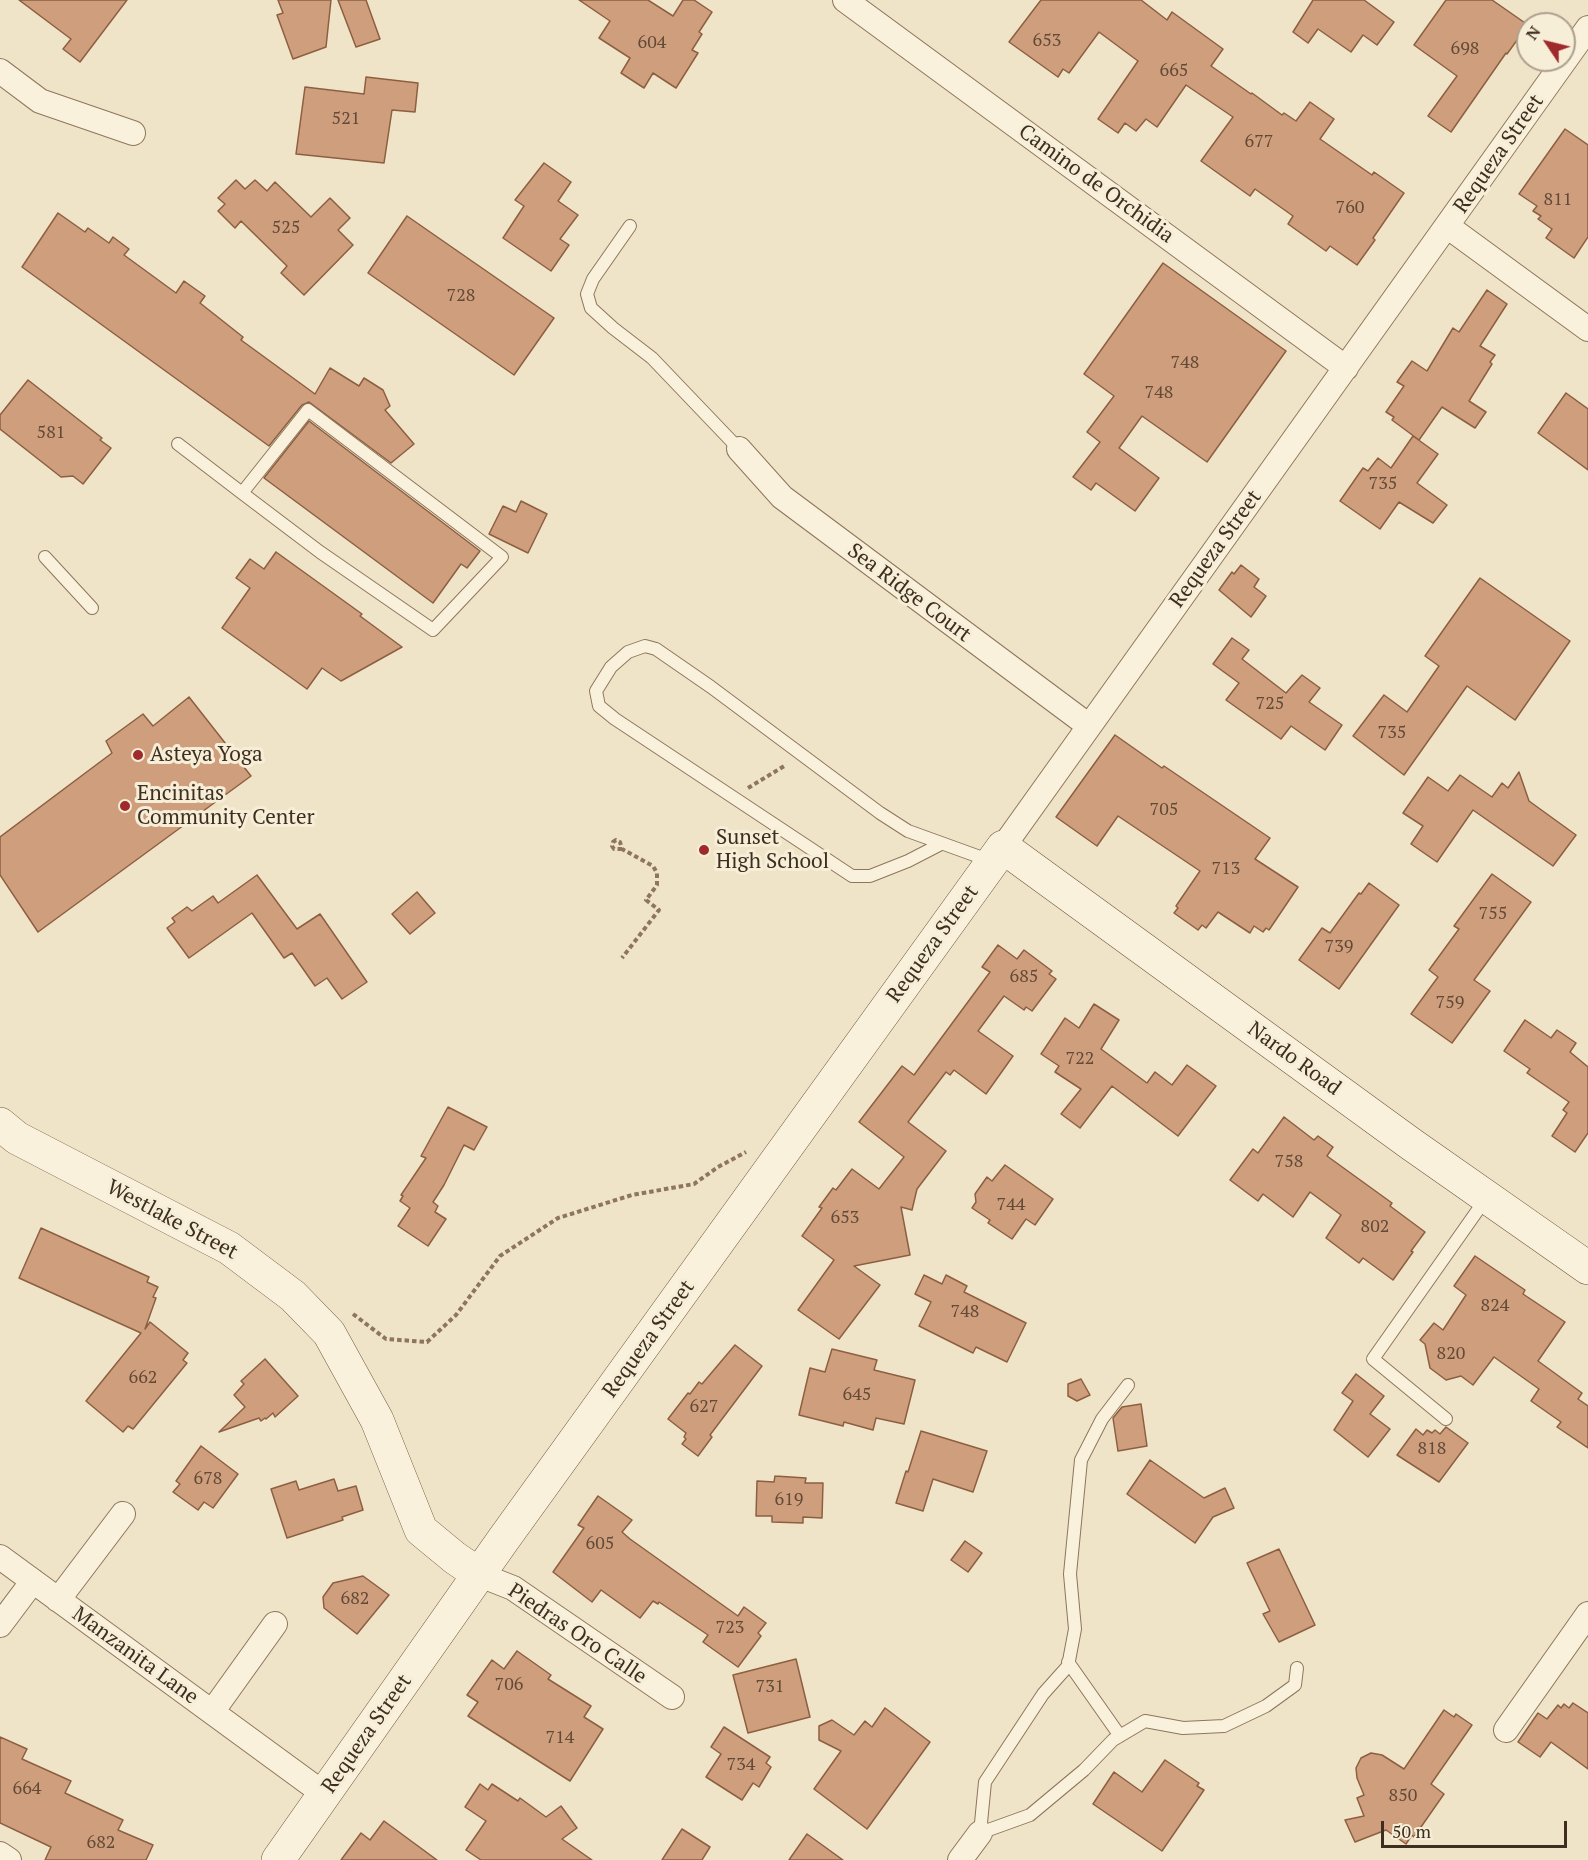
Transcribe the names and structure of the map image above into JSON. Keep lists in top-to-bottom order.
{
  "streets": {
    "street": [
      "Requeza Street",
      "Camino de Orchidia",
      "Sea Ridge Court",
      "Nardo Road",
      "Westlake Street",
      "Piedras Oro Calle",
      "Manzanita Lane"
    ]
  },
  "crossings": [
    ["Requeza Street", "Camino de Orchidia"],
    ["Requeza Street", "Sea Ridge Court"],
    ["Requeza Street", "Nardo Road"],
    ["Requeza Street", "Westlake Street"],
    ["Requeza Street", "Piedras Oro Calle"],
    ["Requeza Street", "Manzanita Lane"],
    ["Westlake Street", "Piedras Oro Calle"]
  ],
  "places": ["Asteya Yoga", "Encinitas Community Center", "Sunset High School"],
  "house_numbers": [
    "653",
    "604",
    "698",
    "665",
    "521",
    "677",
    "811",
    "760",
    "525",
    "728",
    "748",
    "748",
    "581",
    "735",
    "725",
    "735",
    "705",
    "713",
    "755",
    "739",
    "685",
    "759",
    "722",
    "758",
    "744",
    "653",
    "802",
    "824",
    "748",
    "820",
    "662",
    "645",
    "627",
    "818",
    "678",
    "619",
    "605",
    "682",
    "723",
    "706",
    "731",
    "714",
    "734",
    "664",
    "850",
    "682"
  ],
  "scale_bar": "50 m",
  "north": "top left"
}
